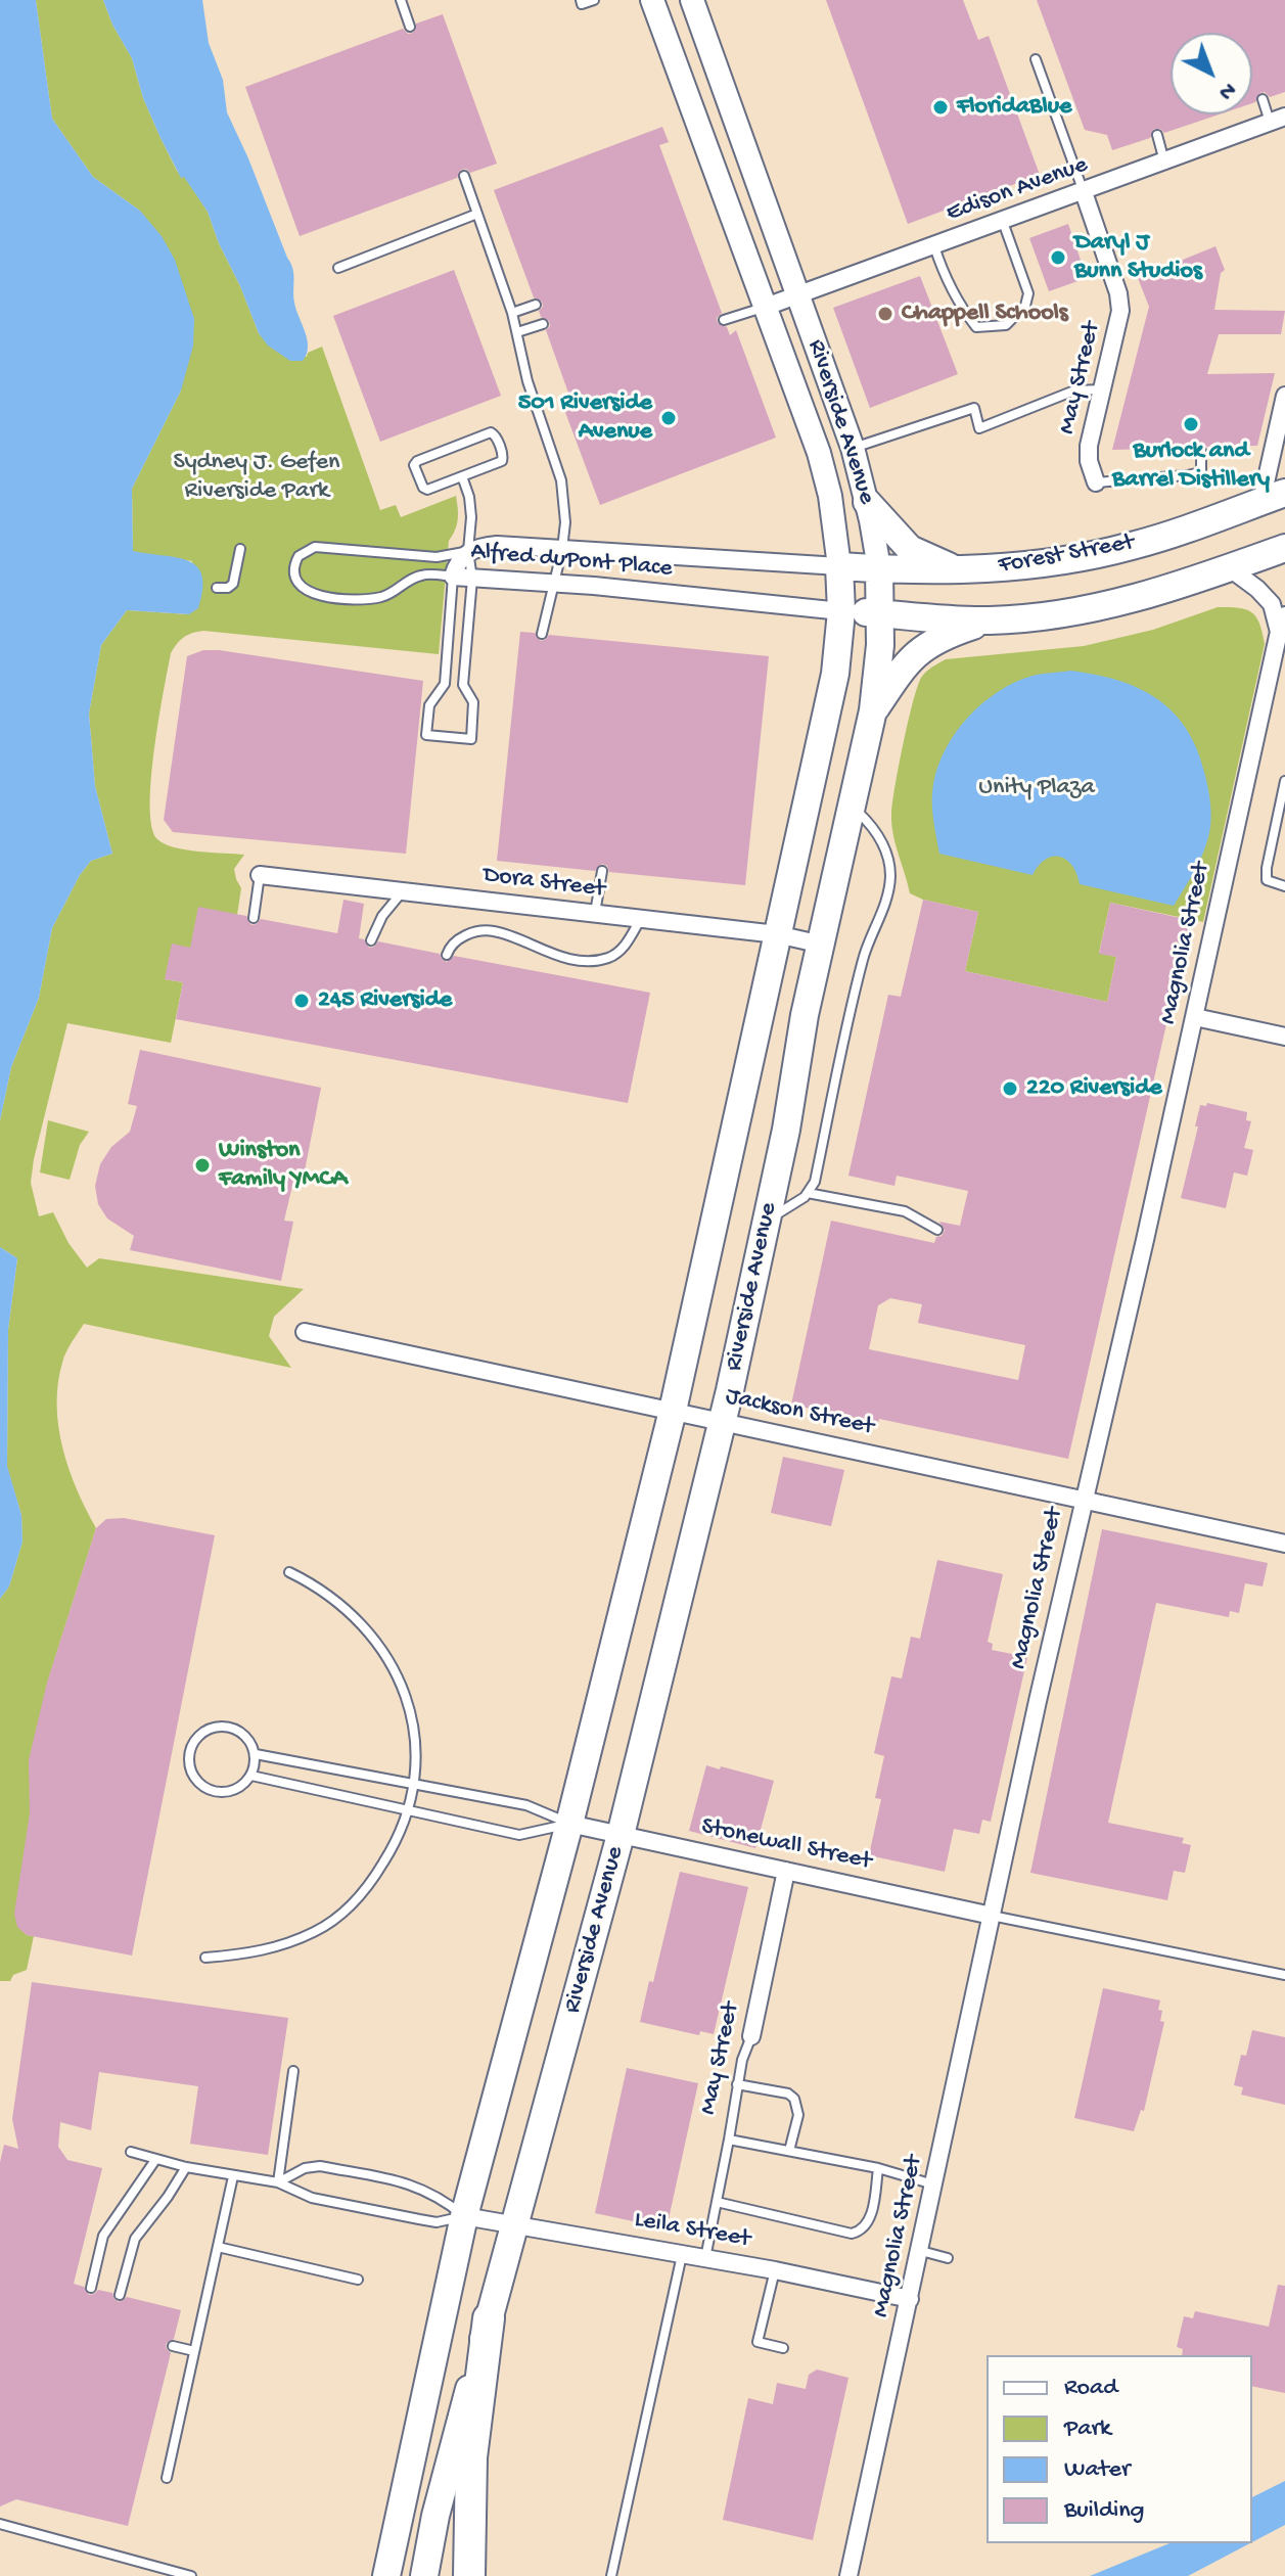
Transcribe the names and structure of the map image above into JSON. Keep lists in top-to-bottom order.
{
  "streets": {
    "main road": ["Riverside Avenue", "Forest Street"],
    "street": [
      "Edison Avenue",
      "May Street",
      "Alfred duPont Place",
      "Dora Street",
      "Magnolia Street",
      "Jackson Street",
      "Stonewall Street",
      "Leila Street"
    ]
  },
  "crossings": [
    ["Edison Avenue", "May Street"],
    ["Edison Avenue", "Riverside Avenue"],
    ["May Street", "Stonewall Street"],
    ["May Street", "Leila Street"],
    ["Riverside Avenue", "Forest Street"],
    ["Riverside Avenue", "Alfred duPont Place"],
    ["Riverside Avenue", "Dora Street"],
    ["Riverside Avenue", "Jackson Street"],
    ["Riverside Avenue", "Stonewall Street"],
    ["Riverside Avenue", "Leila Street"],
    ["Forest Street", "Alfred duPont Place"],
    ["Magnolia Street", "Jackson Street"],
    ["Magnolia Street", "Stonewall Street"],
    ["Magnolia Street", "Leila Street"]
  ],
  "parks": ["Sydney J. Gefen Riverside Park", "Unity Plaza"],
  "places": [
    "FloridaBlue",
    "Daryl J Bunn Studios",
    "Chappell Schools",
    "501 Riverside Avenue",
    "Burlock and Barrel Distillery",
    "245 Riverside",
    "220 Riverside",
    "Winston Family YMCA"
  ],
  "legend": [
    "Road",
    "Park",
    "Water",
    "Building"
  ],
  "north": "bottom right"
}
